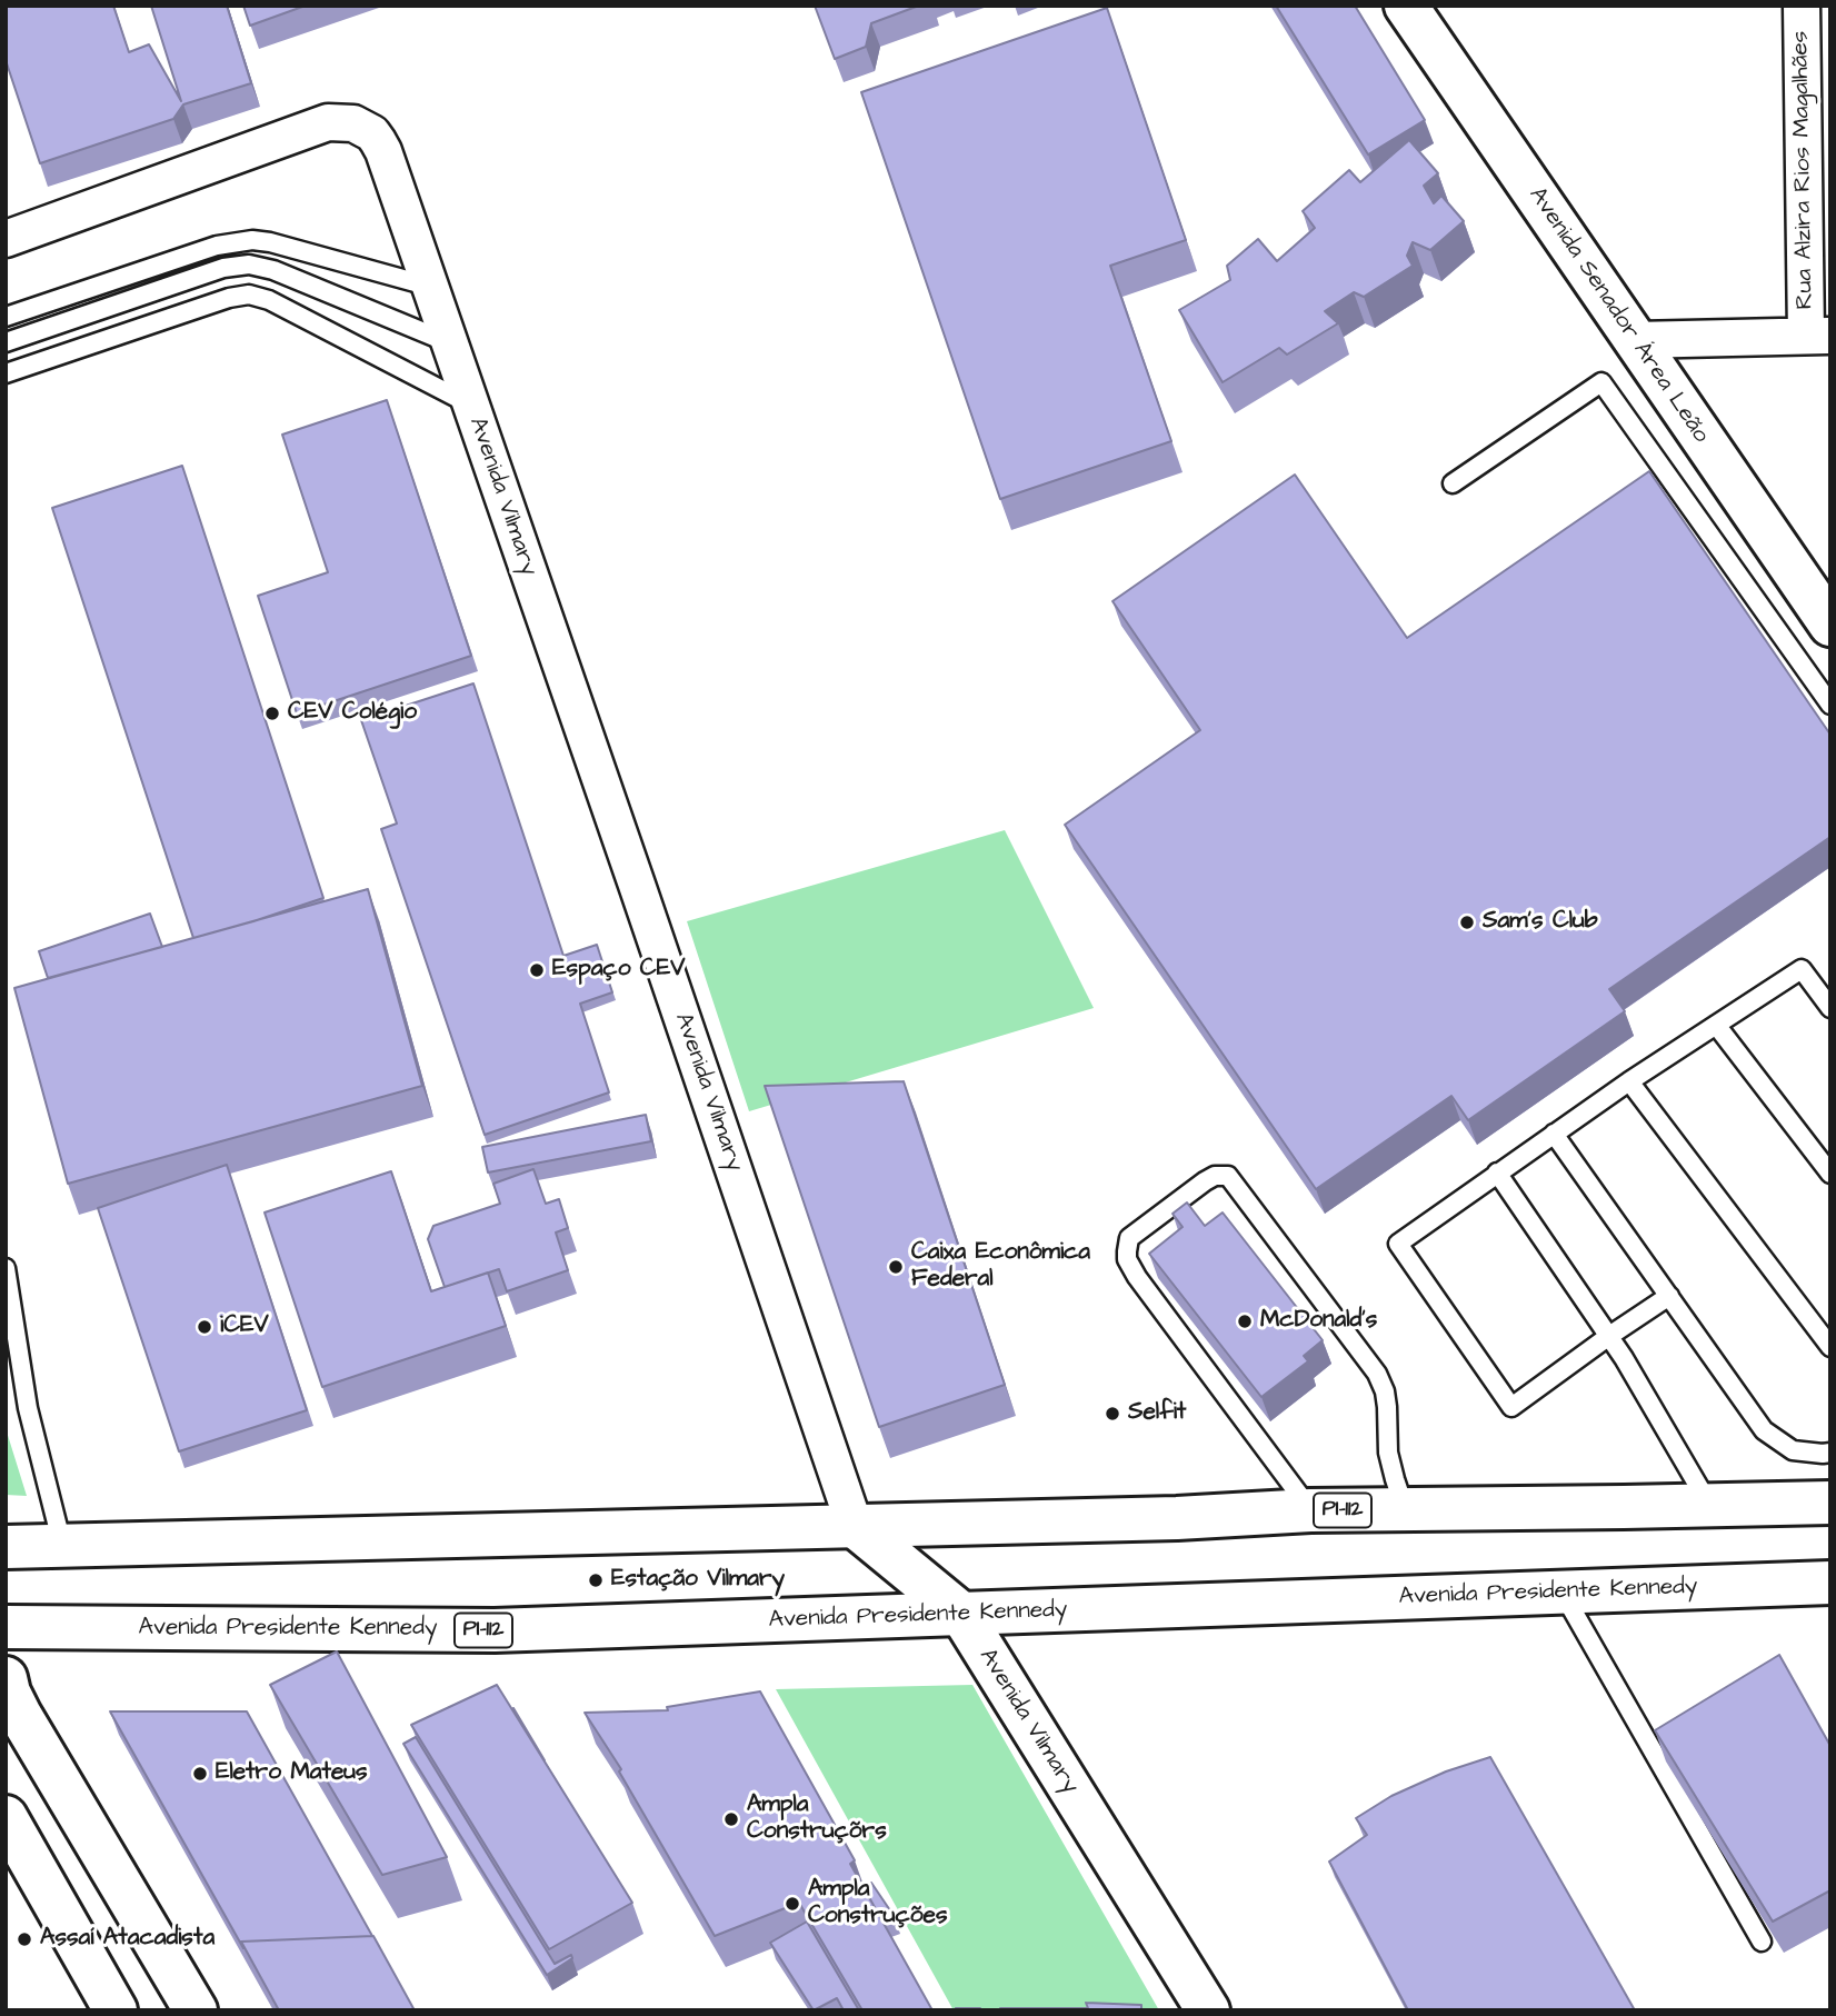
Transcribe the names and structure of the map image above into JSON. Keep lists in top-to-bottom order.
{
  "streets": {
    "main road": [
      "Avenida Senador Área Leão",
      "Avenida Vilmary",
      "PI-112",
      "Avenida Presidente Kennedy"
    ],
    "street": ["Rua Alzira Rios Magalhães"]
  },
  "crossings": [
    ["Avenida Vilmary", "PI-112"],
    ["Avenida Vilmary", "Avenida Presidente Kennedy"]
  ],
  "places": [
    "CEV Colégio",
    "Sam's Club",
    "Espaço CEV",
    "Caixa Econômica Federal",
    "McDonald's",
    "iCEV",
    "Selfit",
    "Estação Vilmary",
    "Eletro Mateus",
    "Ampla Construçõrs",
    "Ampla Construções",
    "Assaí Atacadista"
  ]
}
